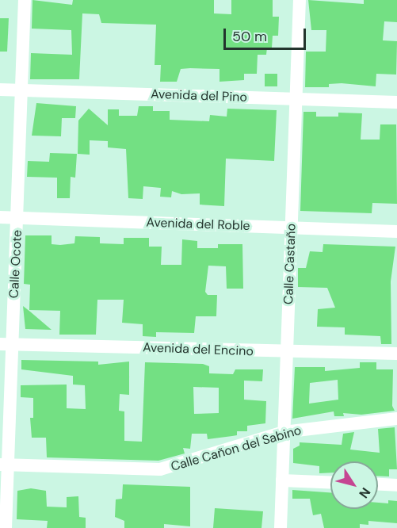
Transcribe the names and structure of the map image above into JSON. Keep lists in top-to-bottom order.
{
  "streets": {
    "street": [
      "Avenida del Pino",
      "Avenida del Roble",
      "Calle Ocote",
      "Calle Castaño",
      "Avenida del Encino",
      "Calle Cañon del Sabino"
    ]
  },
  "crossings": [
    ["Avenida del Pino", "Calle Ocote"],
    ["Avenida del Pino", "Calle Castaño"],
    ["Avenida del Roble", "Calle Ocote"],
    ["Avenida del Roble", "Calle Castaño"],
    ["Calle Ocote", "Avenida del Encino"],
    ["Calle Ocote", "Calle Cañon del Sabino"],
    ["Calle Castaño", "Avenida del Encino"],
    ["Calle Castaño", "Calle Cañon del Sabino"]
  ],
  "scale_bar": "50 m",
  "north": "bottom right"
}
